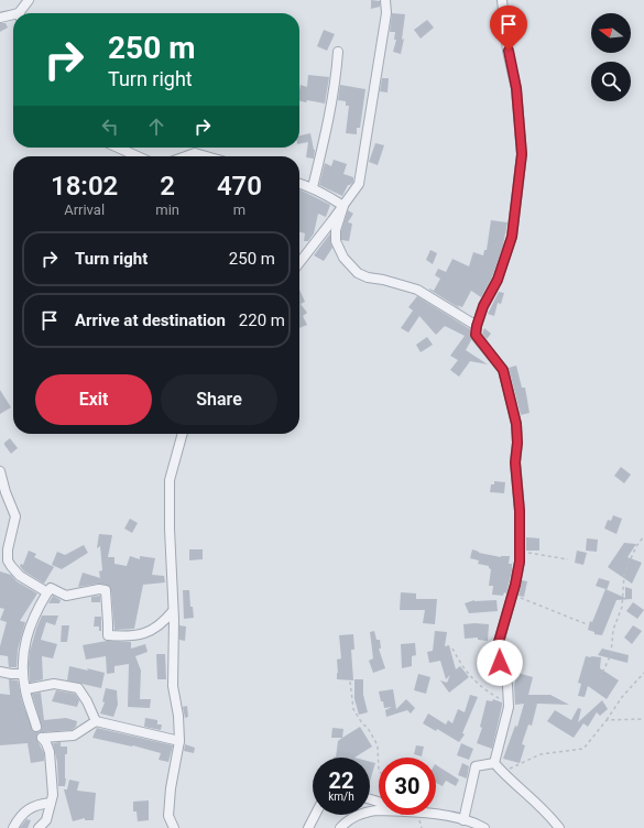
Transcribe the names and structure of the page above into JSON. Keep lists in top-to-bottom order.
{
  "north": "left",
  "page": {
    "turn": ["250 m", "Turn right"],
    "eta": [
      "18:02",
      "Arrival",
      "2",
      "min",
      "470",
      "m"
    ],
    "list": [
      {
        "name": "Turn right",
        "value": "250 m"
      },
      {
        "name": "Arrive at destination",
        "value": "220 m"
      }
    ],
    "buttons": ["Exit", "Share"],
    "speed": "22 km/h",
    "limit": "30"
  }
}
